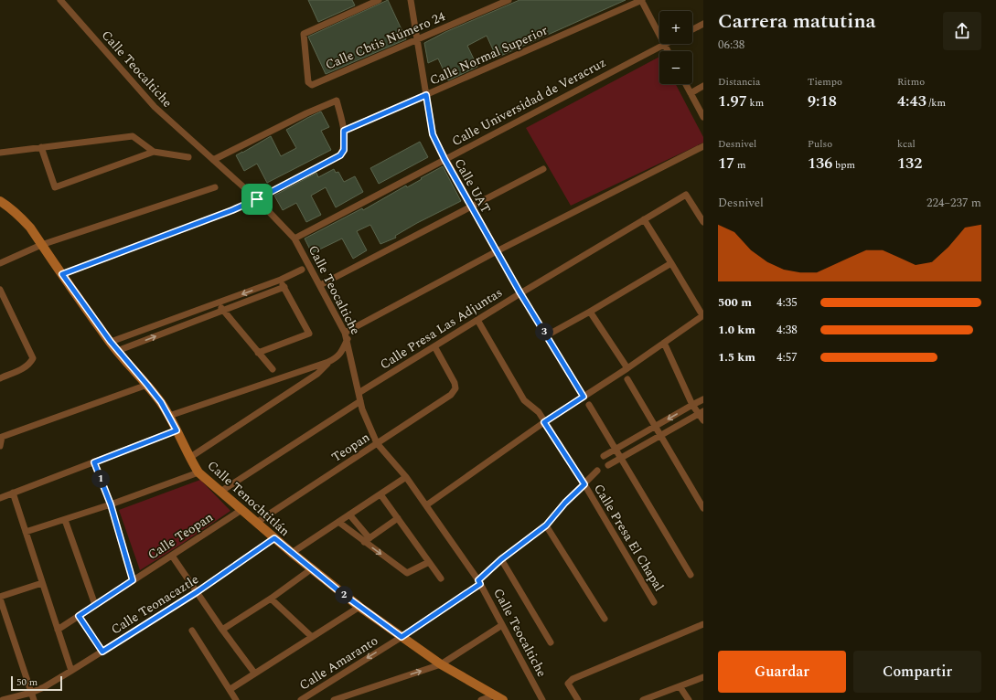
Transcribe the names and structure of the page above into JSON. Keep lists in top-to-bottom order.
{
  "streets": {
    "street": [
      "Calle Cbtis Número 24",
      "Calle Normal Superior",
      "Calle Teocaltiche",
      "Calle Universidad de Veracruz",
      "Calle UAT",
      "Calle Presa Las Adjuntas",
      "Teopan",
      "Calle Tenochtitlán",
      "Calle Teopan",
      "Calle Presa El Chapal",
      "Calle Teonacaztle",
      "Calle Amaranto"
    ]
  },
  "crossings": [
    ["Calle Cbtis Número 24", "Calle UAT"],
    ["Calle Normal Superior", "Calle UAT"],
    ["Calle Teocaltiche", "Calle Universidad de Veracruz"],
    ["Calle Teocaltiche", "Calle Presa Las Adjuntas"],
    ["Calle Teocaltiche", "Teopan"],
    ["Calle Teocaltiche", "Calle Amaranto"],
    ["Calle Universidad de Veracruz", "Calle UAT"],
    ["Calle UAT", "Calle Presa Las Adjuntas"],
    ["Calle Presa Las Adjuntas", "Teopan"],
    ["Calle Presa Las Adjuntas", "Calle Presa El Chapal"],
    ["Teopan", "Calle Tenochtitlán"],
    ["Calle Tenochtitlán", "Calle Teopan"],
    ["Calle Tenochtitlán", "Calle Teonacaztle"],
    ["Calle Tenochtitlán", "Calle Amaranto"],
    ["Calle Presa El Chapal", "Calle Amaranto"]
  ],
  "scale_bar": "50 m",
  "page": {
    "heading": ["Carrera matutina", "06:38"],
    "map_buttons": ["+", "−"],
    "stats": [
      ["Distancia", "1.97 km"],
      ["Tiempo", "9:18"],
      ["Ritmo", "4:43 /km"],
      ["Desnivel", "17 m"],
      ["Pulso", "136 bpm"],
      ["kcal", "132"]
    ],
    "chart": ["Desnivel", "224–237 m"],
    "list": [
      {
        "name": "500 m",
        "note": "4:35"
      },
      {
        "name": "1.0 km",
        "note": "4:38"
      },
      {
        "name": "1.5 km",
        "note": "4:57"
      }
    ],
    "pins": ["3", "1", "2"],
    "buttons": ["Guardar", "Compartir"],
    "scale": "50 m"
  }
}
